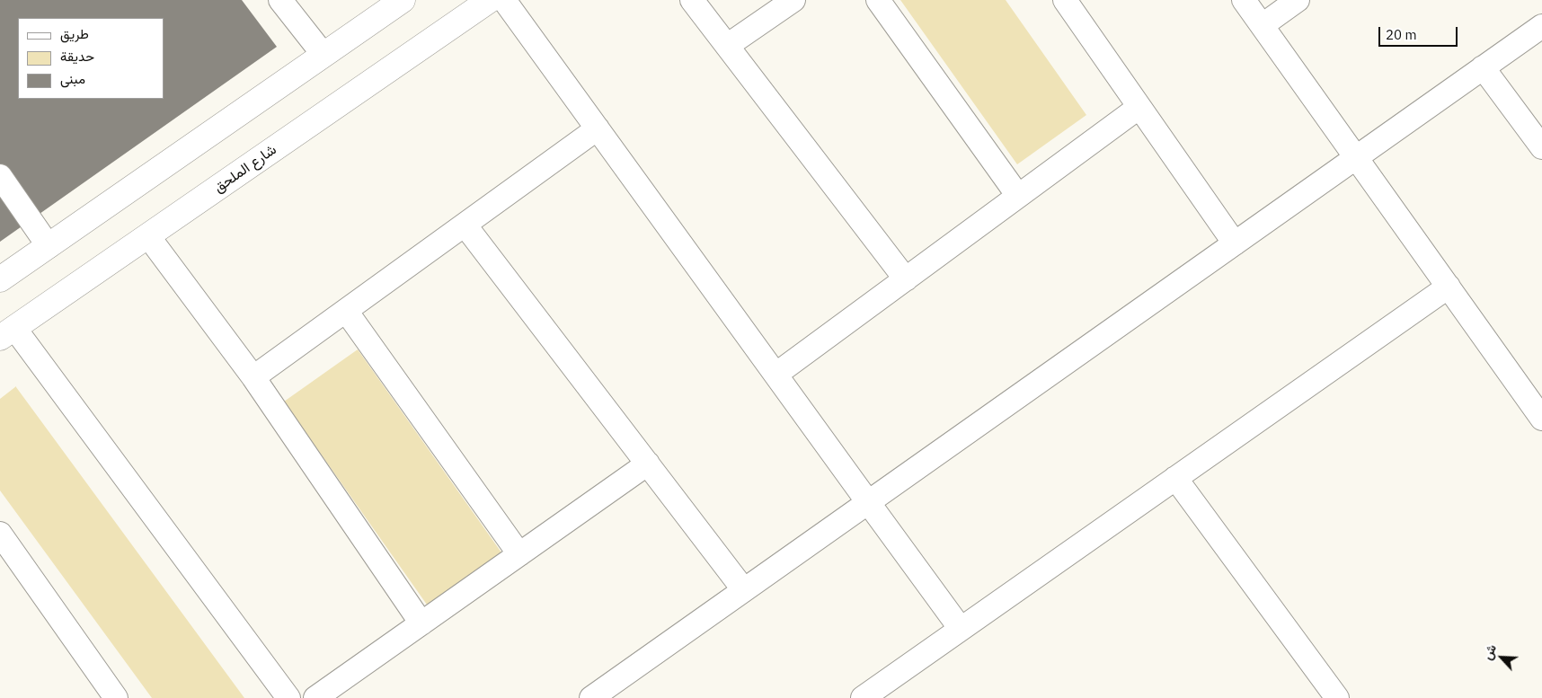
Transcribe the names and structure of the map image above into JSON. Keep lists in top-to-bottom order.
{
  "streets": {
    "street": ["شارع الملحق"]
  },
  "legend": ["طريق", "حديقة", "مبنى"],
  "scale_bar": "20 m",
  "north": "top left"
}
